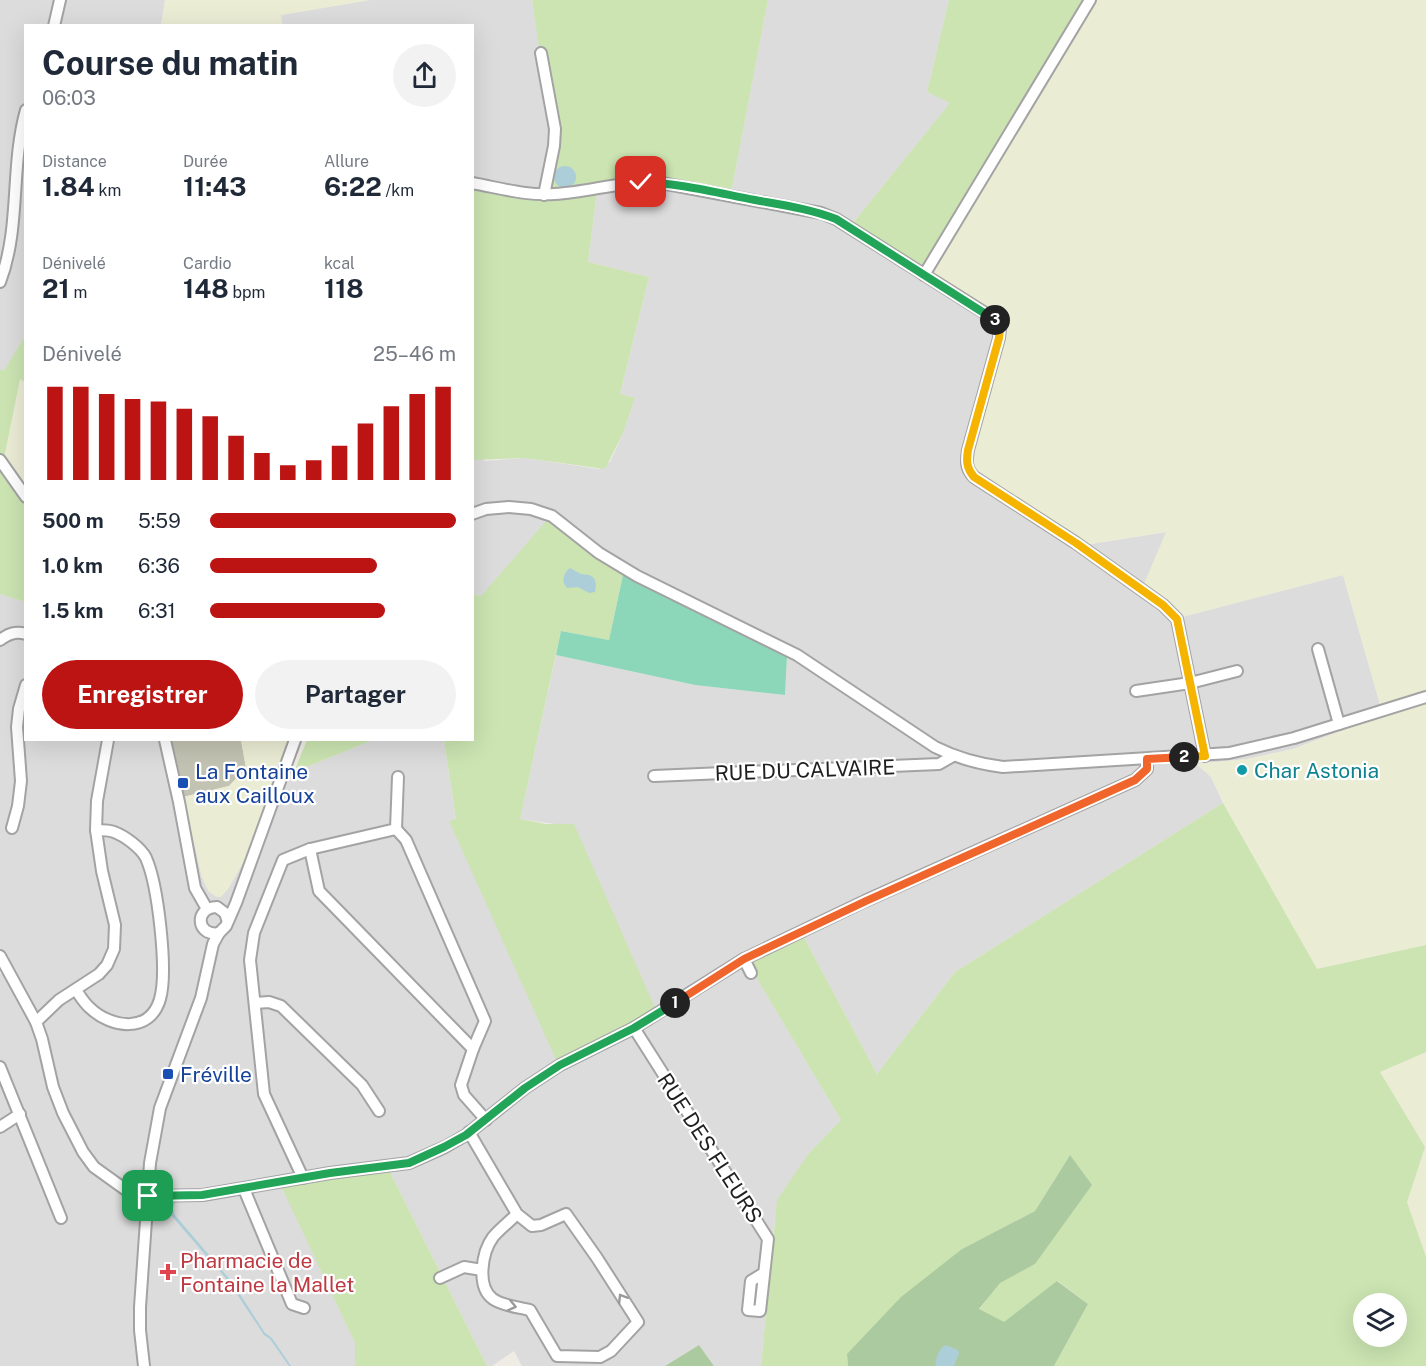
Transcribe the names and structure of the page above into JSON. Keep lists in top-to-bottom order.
{
  "streets": {
    "street": ["RUE DU CALVAIRE", "RUE DES FLEURS"]
  },
  "places": {
    "other": ["Char Astonia"],
    "transit": ["La Fontaine aux Cailloux", "Fréville"],
    "health": ["Pharmacie de Fontaine la Mallet"]
  },
  "page": {
    "heading": ["Course du matin", "06:03"],
    "stats": [
      ["Distance", "1.84 km"],
      ["Durée", "11:43"],
      ["Allure", "6:22 /km"],
      ["Dénivelé", "21 m"],
      ["Cardio", "148 bpm"],
      ["kcal", "118"]
    ],
    "pins": ["3", "2", "1"],
    "chart": ["Dénivelé", "25–46 m"],
    "list": [
      {
        "name": "500 m",
        "note": "5:59"
      },
      {
        "name": "1.0 km",
        "note": "6:36"
      },
      {
        "name": "1.5 km",
        "note": "6:31"
      }
    ],
    "buttons": ["Enregistrer", "Partager"]
  }
}
